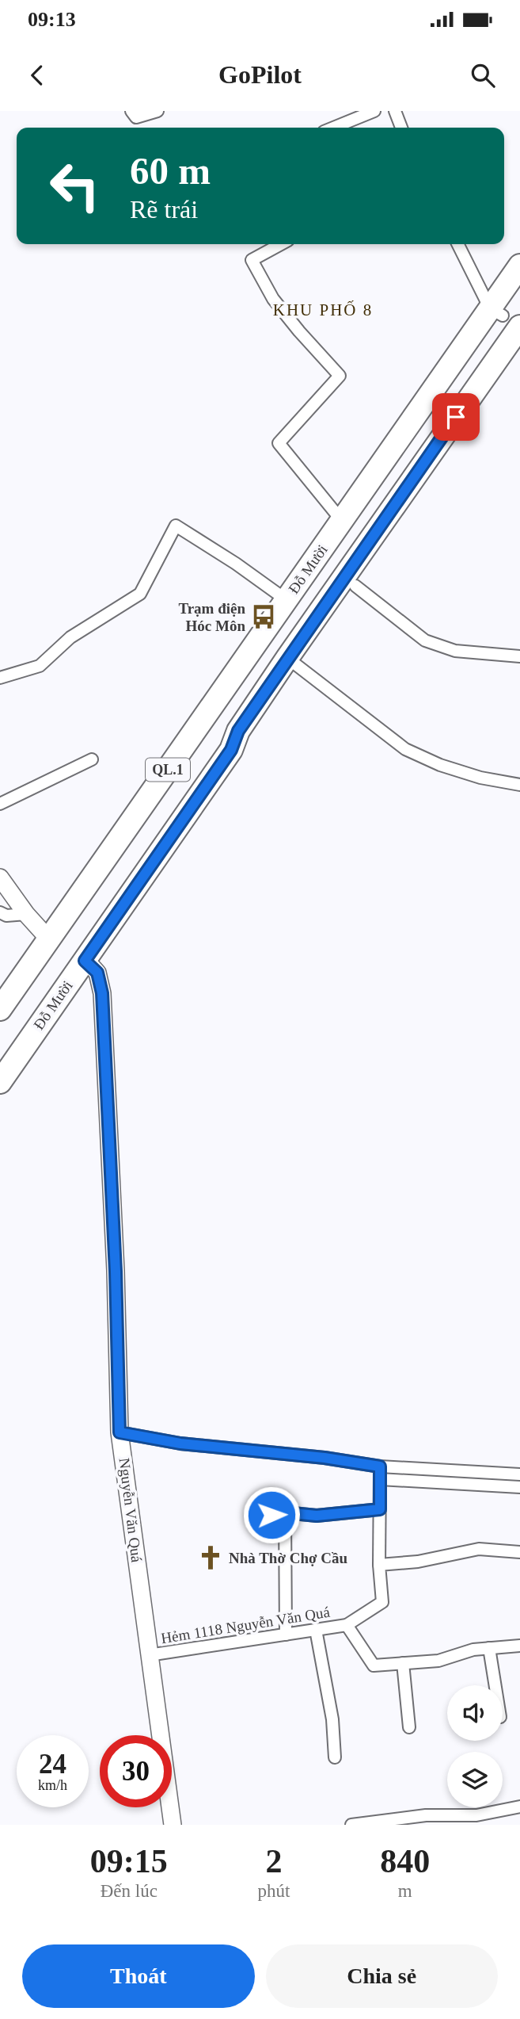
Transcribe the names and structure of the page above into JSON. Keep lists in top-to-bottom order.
{
  "streets": {
    "highway": ["Đỗ Mười", "QL.1"],
    "main road": ["Nguyễn Văn Quá"],
    "street": ["Hẻm 1118 Nguyễn Văn Quá"]
  },
  "crossings": [
    ["Đỗ Mười", "Nguyễn Văn Quá"],
    ["Nguyễn Văn Quá", "Hẻm 1118 Nguyễn Văn Quá"]
  ],
  "districts": ["KHU PHỐ 8"],
  "places": {
    "bus stop": ["Trạm điện Hóc Môn"],
    "church": ["Nhà Thờ Chợ Cầu"]
  },
  "page": {
    "status": "09:13",
    "header": "GoPilot",
    "turn": ["60 m", "Rẽ trái"],
    "speed": "24 km/h",
    "limit": "30",
    "eta": [
      "09:15",
      "Đến lúc",
      "2",
      "phút",
      "840",
      "m"
    ],
    "buttons": ["Thoát", "Chia sẻ"]
  }
}
